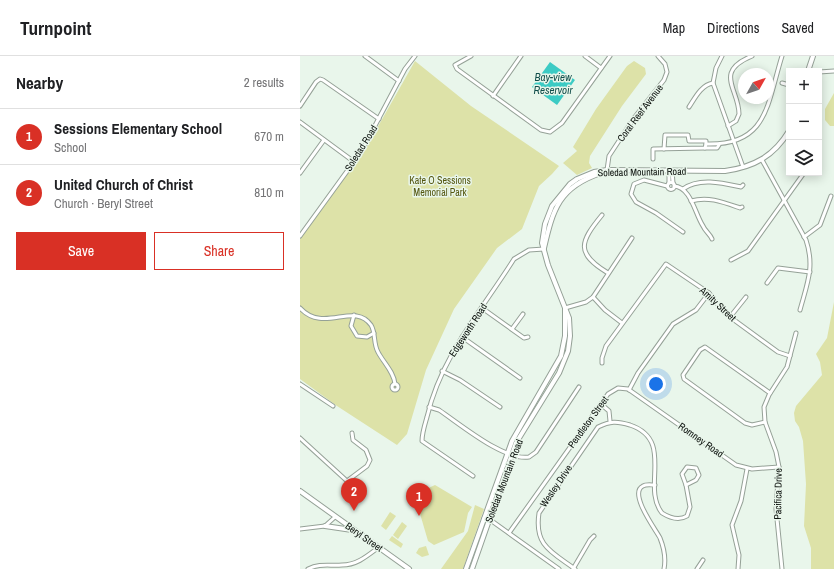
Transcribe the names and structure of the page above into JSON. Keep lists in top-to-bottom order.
{
  "streets": {
    "main road": ["Soledad Mountain Road", "Beryl Street"],
    "street": [
      "Coral Reef Avenue",
      "Soledad Road",
      "Amity Street",
      "Edgeworth Road",
      "Pendleton Street",
      "Romney Road",
      "Wesley Drive",
      "Pacifica Drive"
    ]
  },
  "crossings": [
    ["Coral Reef Avenue", "Soledad Mountain Road"],
    ["Soledad Mountain Road", "Edgeworth Road"],
    ["Amity Street", "Pacifica Drive"],
    ["Pendleton Street", "Romney Road"],
    ["Romney Road", "Pacifica Drive"]
  ],
  "water": ["Bay-view Reservoir"],
  "parks": ["Kate O Sessions Memorial Park"],
  "north": "top right",
  "page": {
    "header": "Turnpoint",
    "nav": ["Map", "Directions", "Saved"],
    "heading": ["Nearby", "2 results"],
    "map_buttons": ["+", "−"],
    "list": [
      {
        "mark": "1",
        "name": "Sessions Elementary School",
        "note": "School",
        "value": "670 m"
      },
      {
        "mark": "2",
        "name": "United Church of Christ",
        "note": "Church · Beryl Street",
        "value": "810 m"
      }
    ],
    "buttons": ["Save", "Share"],
    "pins": ["2", "1"]
  }
}
